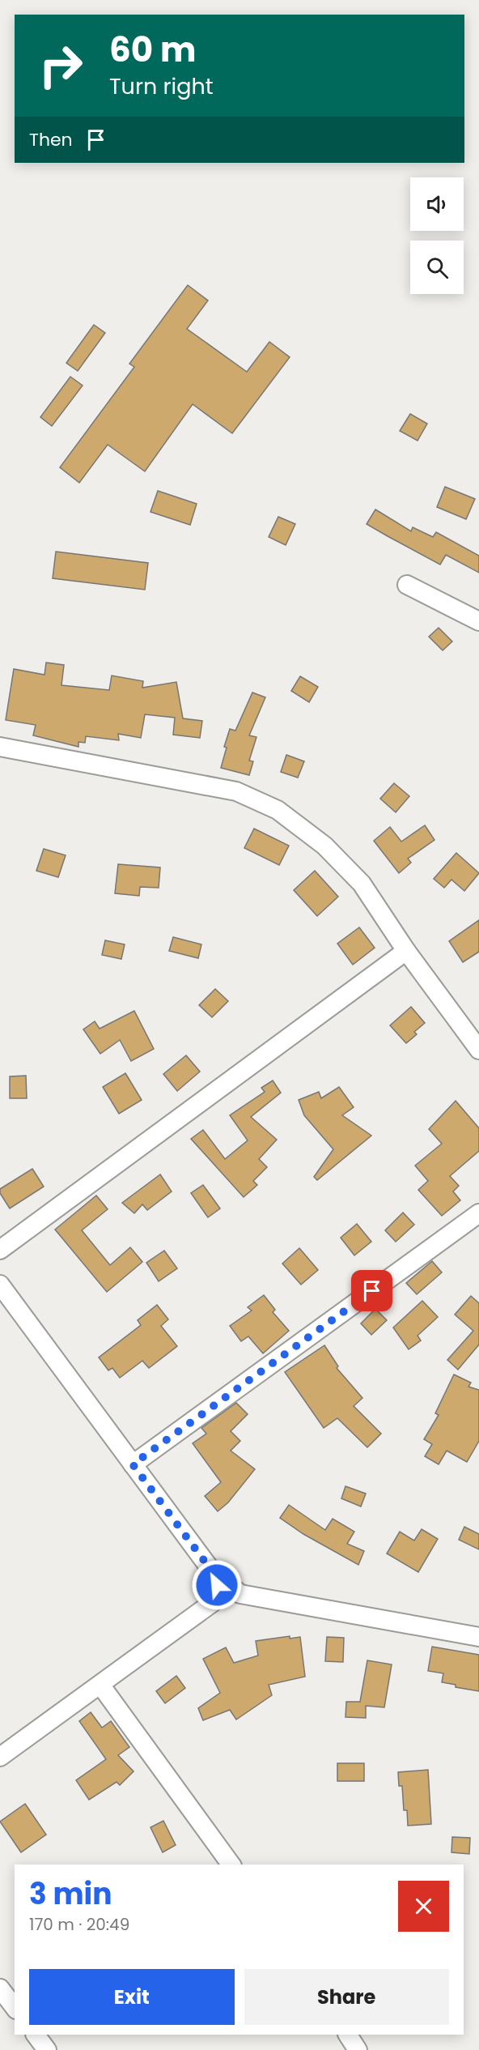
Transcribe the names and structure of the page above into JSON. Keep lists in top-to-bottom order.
{
  "page": {
    "turn": ["60 m", "Turn right"],
    "then": "Then",
    "heading": ["3 min", "170 m · 20:49"],
    "buttons": ["Exit", "Share"]
  }
}
